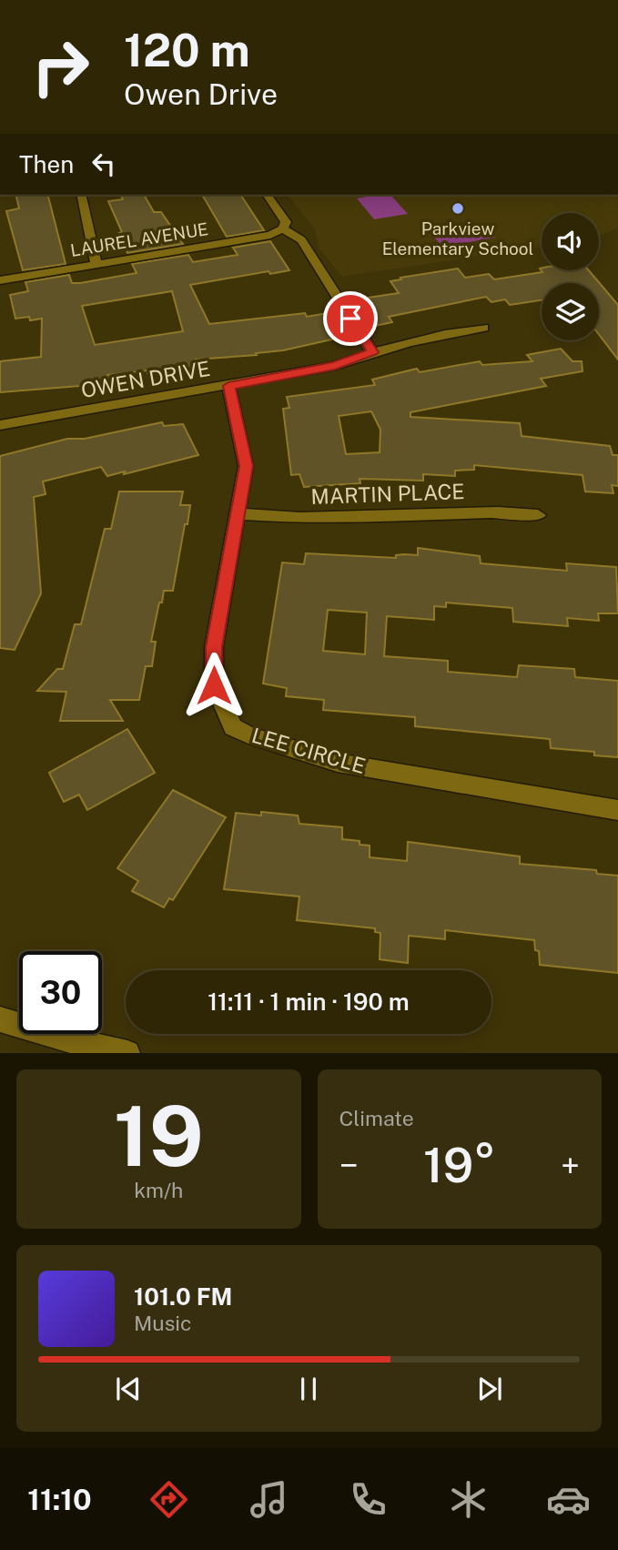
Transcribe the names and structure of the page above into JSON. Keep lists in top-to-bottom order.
{
  "streets": {
    "street": [
      "LAUREL AVENUE",
      "OWEN DRIVE",
      "MARTIN PLACE",
      "LEE CIRCLE"
    ]
  },
  "crossings": [
    ["OWEN DRIVE", "LEE CIRCLE"],
    ["MARTIN PLACE", "LEE CIRCLE"]
  ],
  "places": ["Parkview Elementary School"],
  "page": {
    "turn": ["120 m", "Owen Drive"],
    "then": "Then",
    "limit": "30",
    "trip": "11:11 · 1 min · 190 m",
    "tile": [
      ["19", "km/h"],
      "Climate"
    ],
    "heat": ["−", "19°", "+"],
    "song": ["101.0 FM", "Music"],
    "tabs": "11:10"
  }
}
